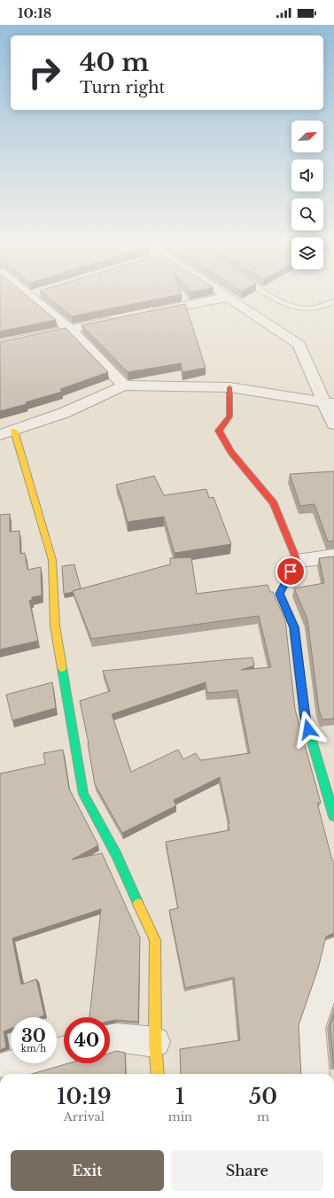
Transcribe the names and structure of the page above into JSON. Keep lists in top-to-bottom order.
{
  "north": "top right",
  "page": {
    "status": "10:18",
    "turn": ["40 m", "Turn right"],
    "speed": "30 km/h",
    "limit": "40",
    "eta": [
      "10:19",
      "Arrival",
      "1",
      "min",
      "50",
      "m"
    ],
    "buttons": ["Exit", "Share"]
  }
}
